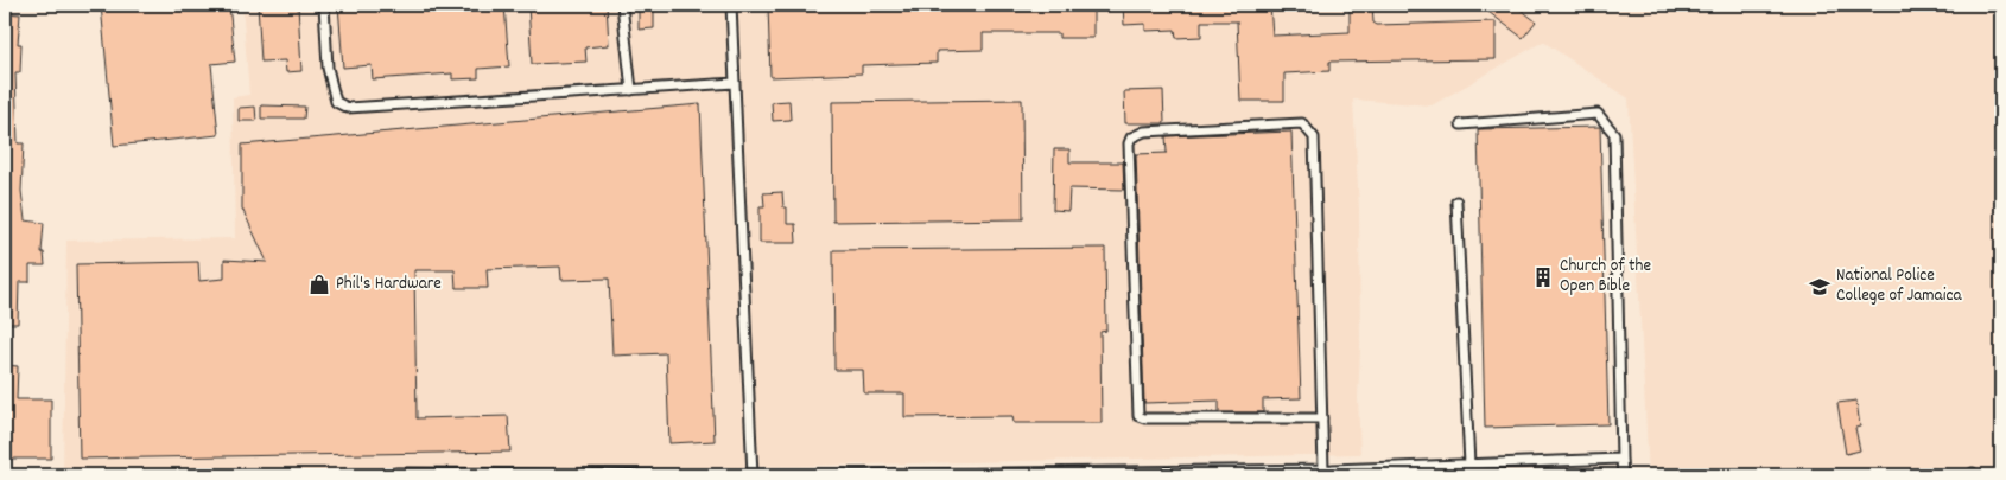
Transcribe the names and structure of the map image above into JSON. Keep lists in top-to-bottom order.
{
  "places": {
    "building": ["Church of the Open Bible"],
    "shop": ["Phil's Hardware"],
    "school or university": ["National Police College of Jamaica"]
  }
}
